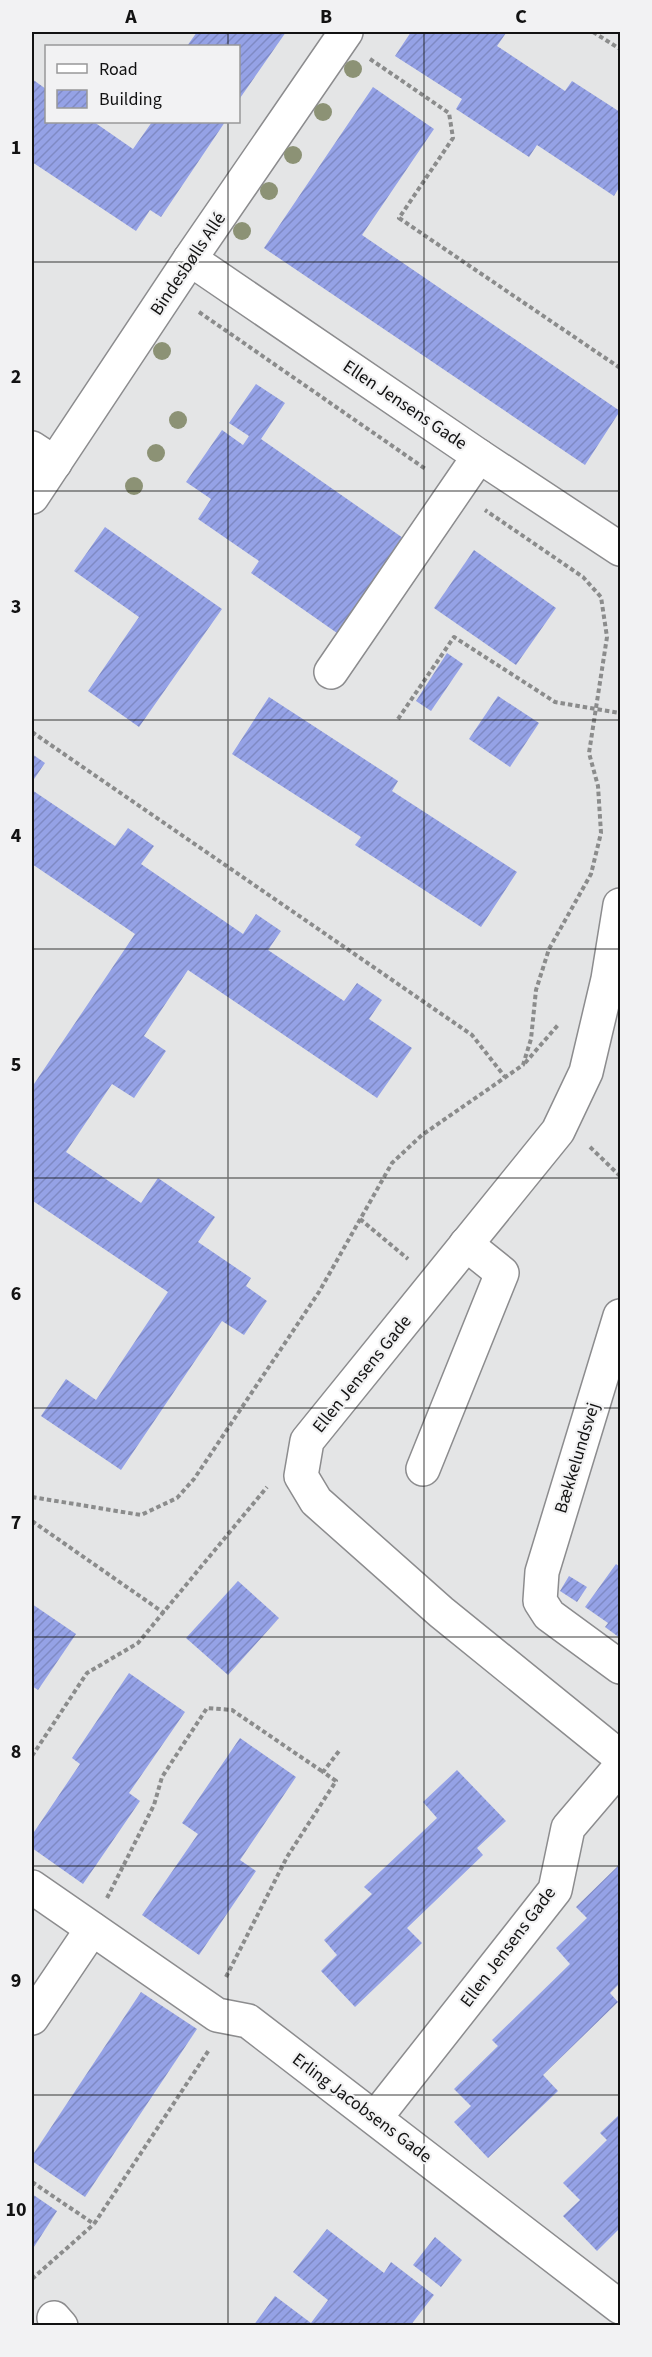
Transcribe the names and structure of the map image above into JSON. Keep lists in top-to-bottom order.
{
  "streets": {
    "street": [
      "Bindesbølls Allé",
      "Ellen Jensens Gade",
      "Bækkelundsvej",
      "Erling Jacobsens Gade"
    ]
  },
  "crossings": [
    ["Bindesbølls Allé", "Ellen Jensens Gade"],
    ["Ellen Jensens Gade", "Erling Jacobsens Gade"]
  ],
  "legend": ["Road", "Building"],
  "grid": {
    "columns": ["A", "B", "C"],
    "rows": [
      "1",
      "2",
      "3",
      "4",
      "5",
      "6",
      "7",
      "8",
      "9",
      "10"
    ]
  }
}
